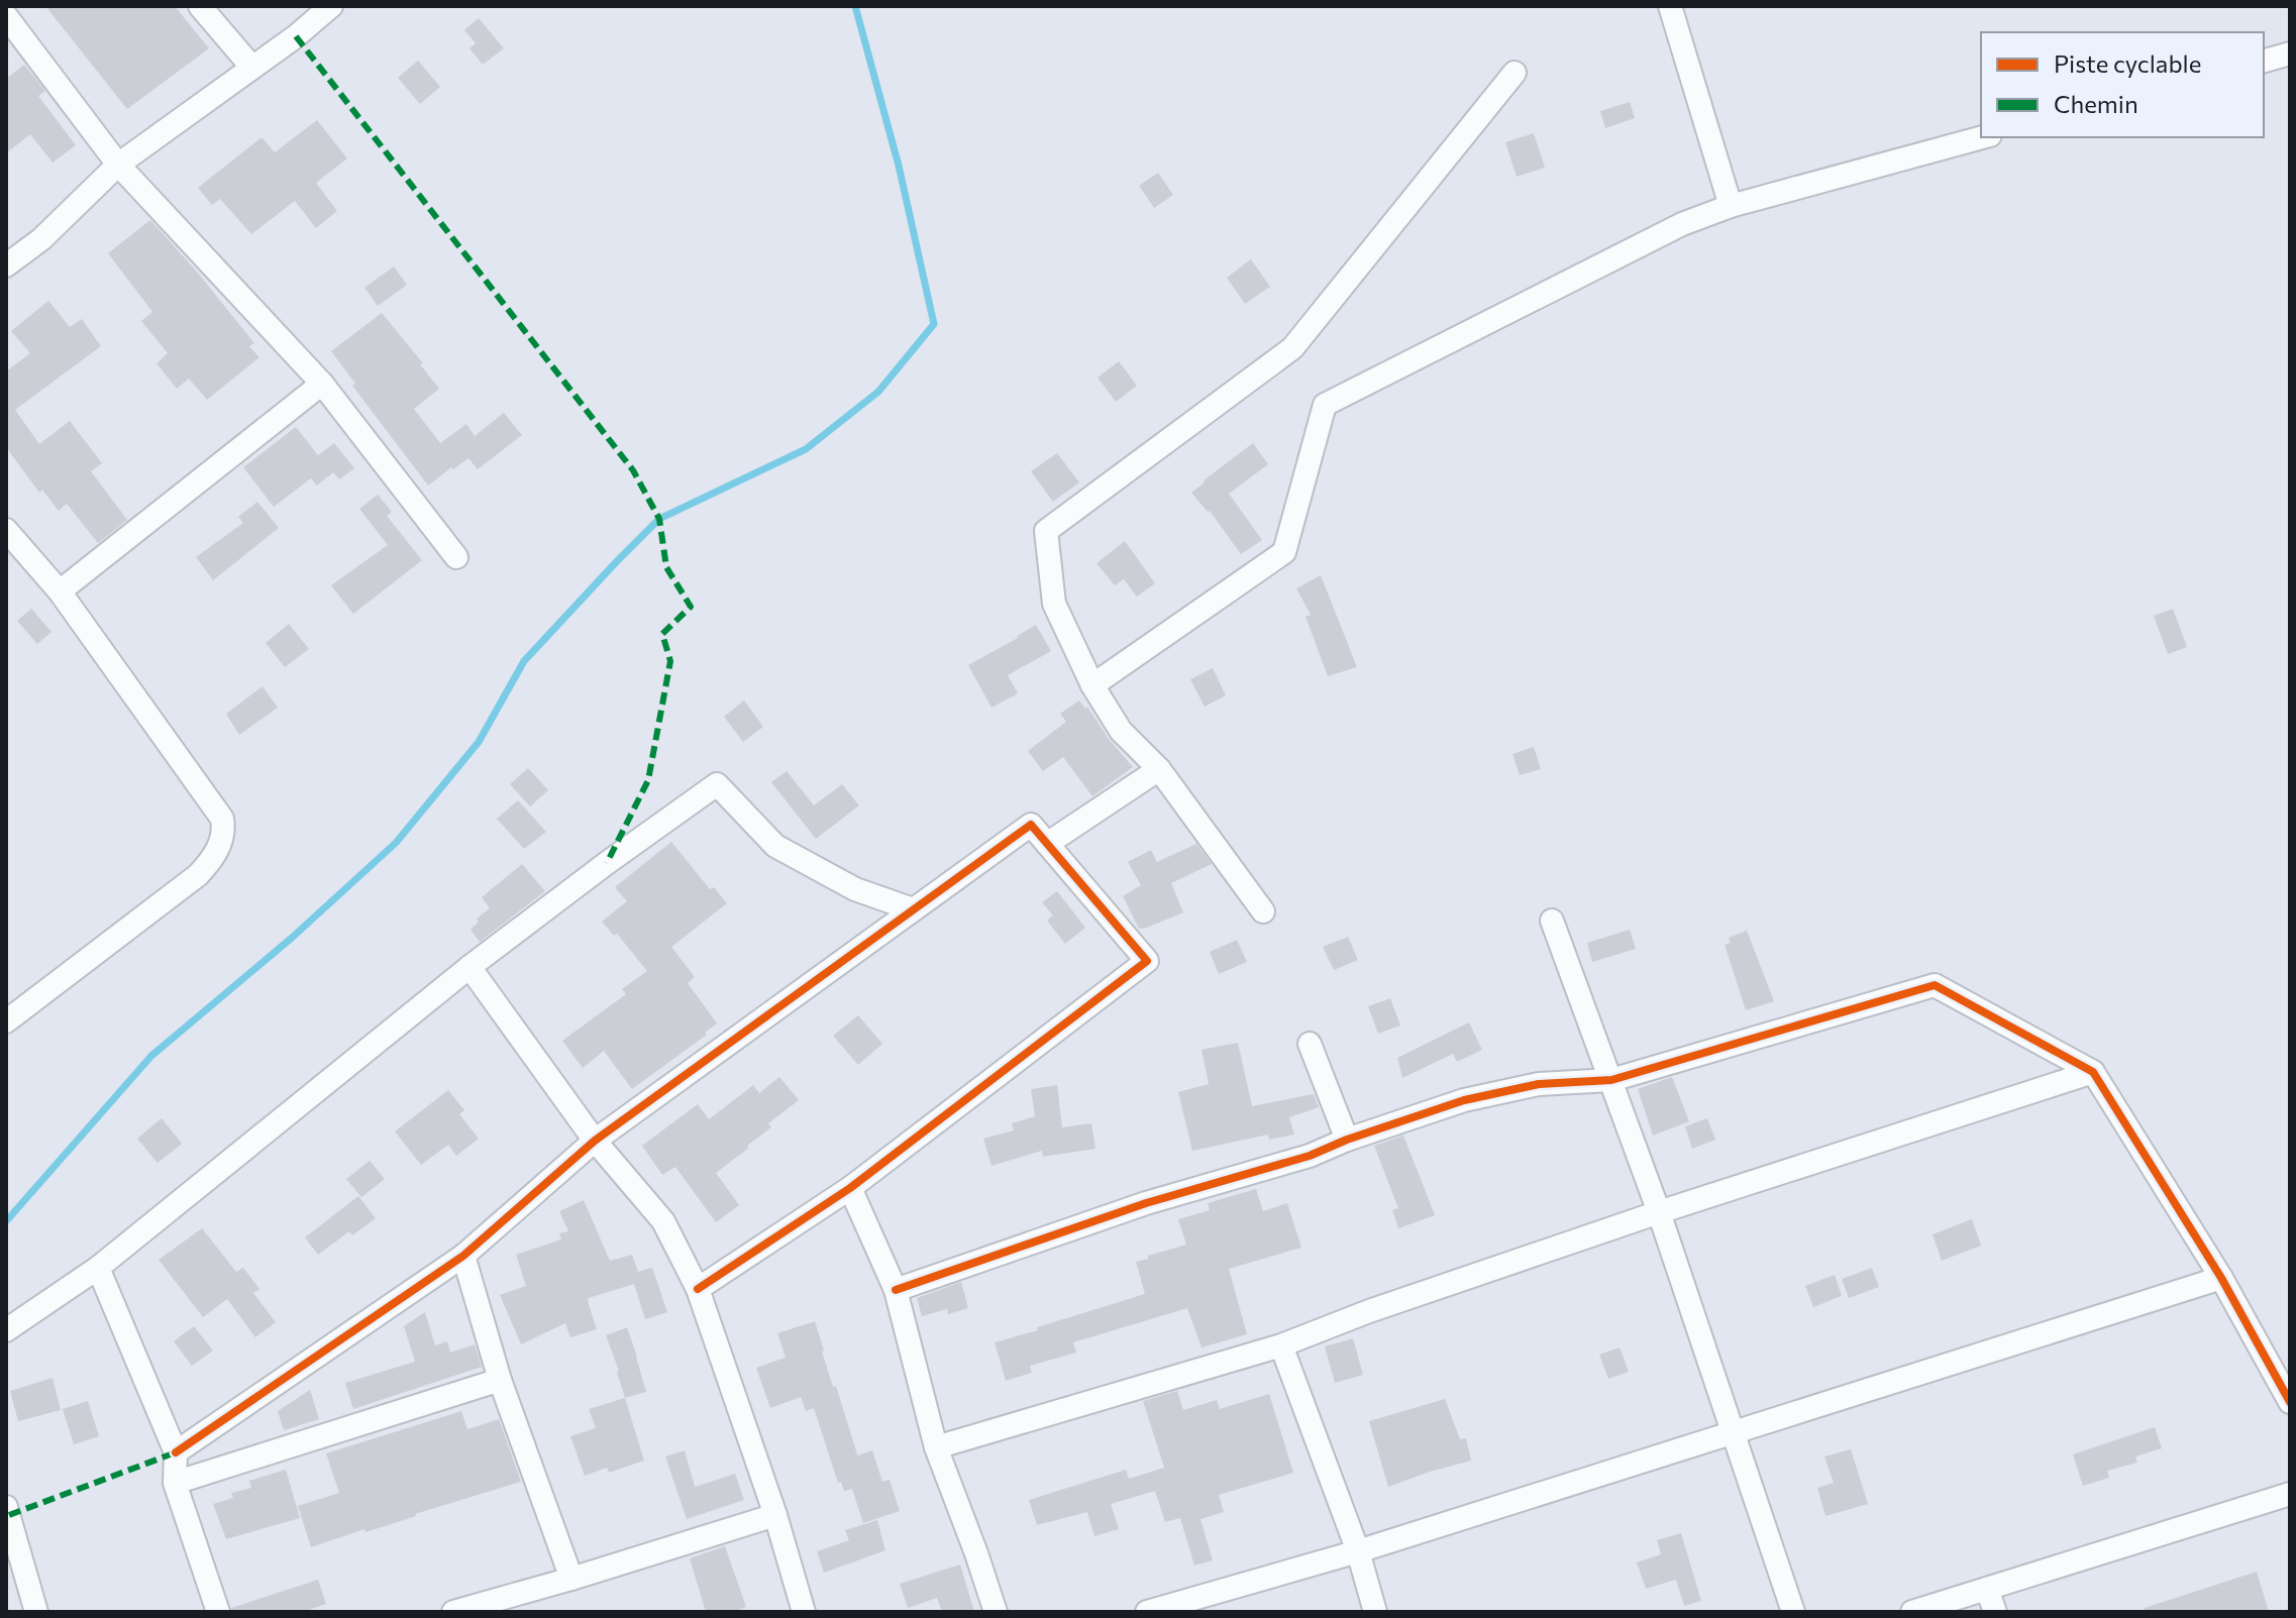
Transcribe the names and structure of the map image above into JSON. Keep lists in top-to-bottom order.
{
  "legend": ["Piste cyclable", "Chemin"]
}
